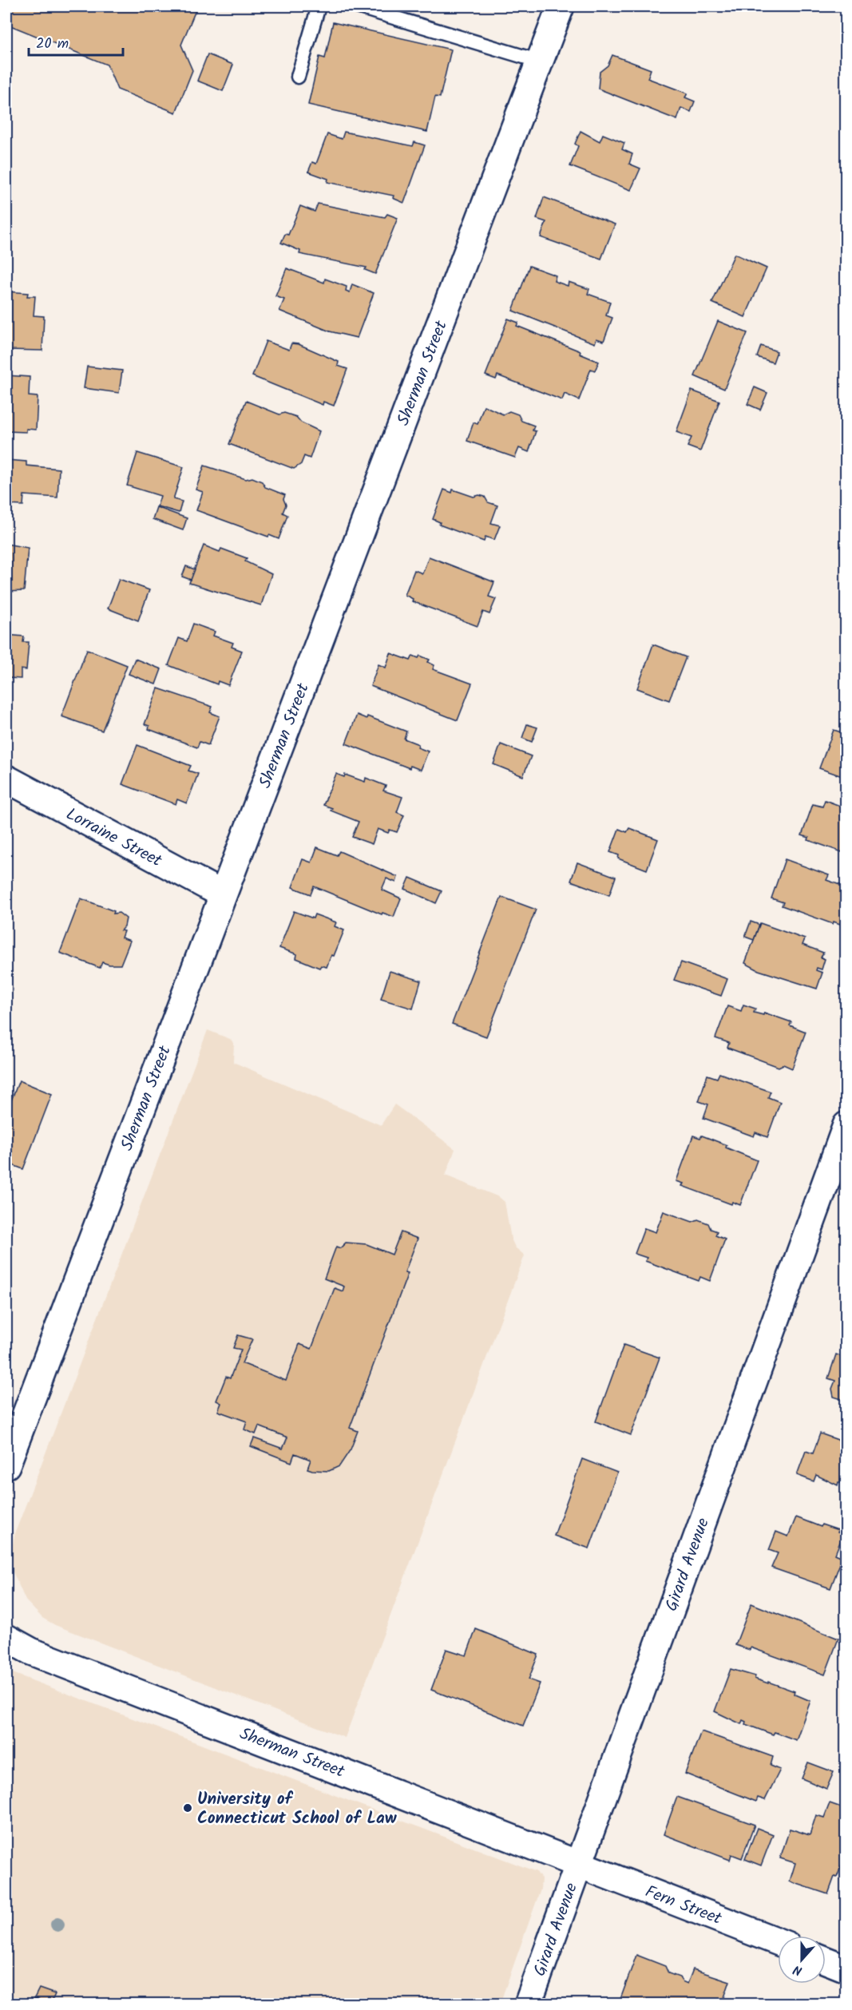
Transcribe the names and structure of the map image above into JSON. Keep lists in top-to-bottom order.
{
  "streets": {
    "street": [
      "Sherman Street",
      "Lorraine Street",
      "Girard Avenue",
      "Fern Street"
    ]
  },
  "crossings": [
    ["Sherman Street", "Lorraine Street"],
    ["Sherman Street", "Girard Avenue"],
    ["Sherman Street", "Fern Street"],
    ["Girard Avenue", "Fern Street"]
  ],
  "places": ["University of Connecticut School of Law"],
  "scale_bar": "20 m",
  "north": "bottom"
}
